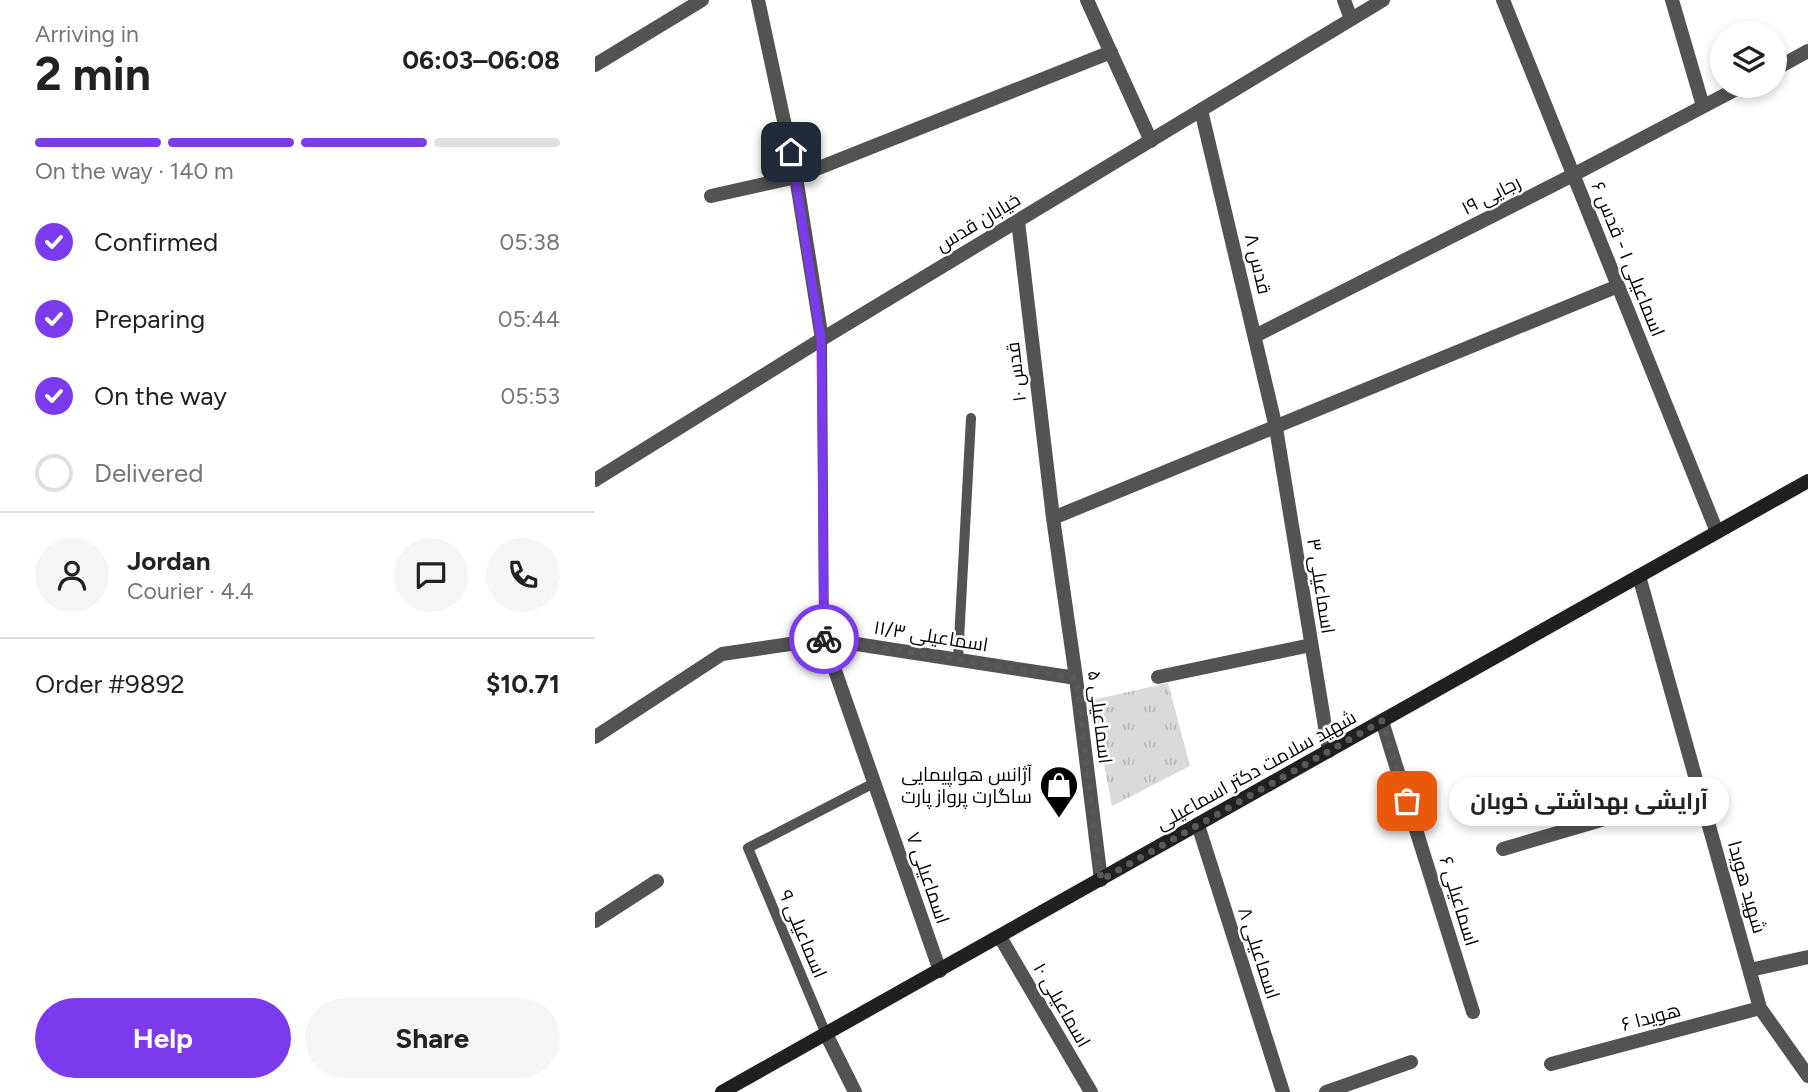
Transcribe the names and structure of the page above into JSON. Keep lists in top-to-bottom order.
{
  "streets": {
    "main road": ["شهید سلامت دکتر اسماعیلی"],
    "street": [
      "رجایی ۱۹",
      "خیابان قدس",
      "اسماعیلی ۱ - قدس ۶",
      "قدس ۸",
      "قدس ۱۰",
      "اسماعیلی ۳",
      "اسماعیلی ۱۱/۳",
      "اسماعیلی ۵",
      "اسماعیلی ۷",
      "شهید هویدا",
      "اسماعیلی ۶",
      "اسماعیلی ۸",
      "اسماعیلی ۱۰",
      "هویدا ۶"
    ],
    "lane": ["اسماعیلی ۹"]
  },
  "crossings": [
    ["رجایی ۱۹", "اسماعیلی ۱ - قدس ۶"],
    ["رجایی ۱۹", "قدس ۸"],
    ["خیابان قدس", "قدس ۸"],
    ["خیابان قدس", "قدس ۱۰"],
    ["اسماعیلی ۱ - قدس ۶", "شهید سلامت دکتر اسماعیلی"],
    ["قدس ۸", "اسماعیلی ۳"],
    ["قدس ۱۰", "اسماعیلی ۵"],
    ["اسماعیلی ۳", "شهید سلامت دکتر اسماعیلی"],
    ["اسماعیلی ۱۱/۳", "اسماعیلی ۵"],
    ["اسماعیلی ۱۱/۳", "اسماعیلی ۷"],
    ["اسماعیلی ۵", "شهید سلامت دکتر اسماعیلی"],
    ["شهید سلامت دکتر اسماعیلی", "اسماعیلی ۷"],
    ["شهید سلامت دکتر اسماعیلی", "شهید هویدا"],
    ["شهید سلامت دکتر اسماعیلی", "اسماعیلی ۶"],
    ["شهید سلامت دکتر اسماعیلی", "اسماعیلی ۹"],
    ["شهید سلامت دکتر اسماعیلی", "اسماعیلی ۸"],
    ["شهید سلامت دکتر اسماعیلی", "اسماعیلی ۱۰"],
    ["اسماعیلی ۷", "اسماعیلی ۹"],
    ["شهید هویدا", "هویدا ۶"]
  ],
  "places": {
    "other": ["آرایشی بهداشتی خوبان"],
    "shop": ["آژانس هواپیمایی ساگارت پرواز پارت"]
  },
  "page": {
    "heading": ["2 min", "Arriving in", "06:03–06:08"],
    "panel": [
      "Jordan",
      "Courier · 4.4",
      "Order #9892",
      "$10.71"
    ],
    "bar": "On the way · 140 m",
    "list": [
      ["Confirmed", "05:38"],
      ["Preparing", "05:44"],
      ["On the way", "05:53"],
      "Delivered"
    ],
    "bubble": "آرایشی بهداشتی خوبان",
    "buttons": ["Help", "Share"]
  }
}
